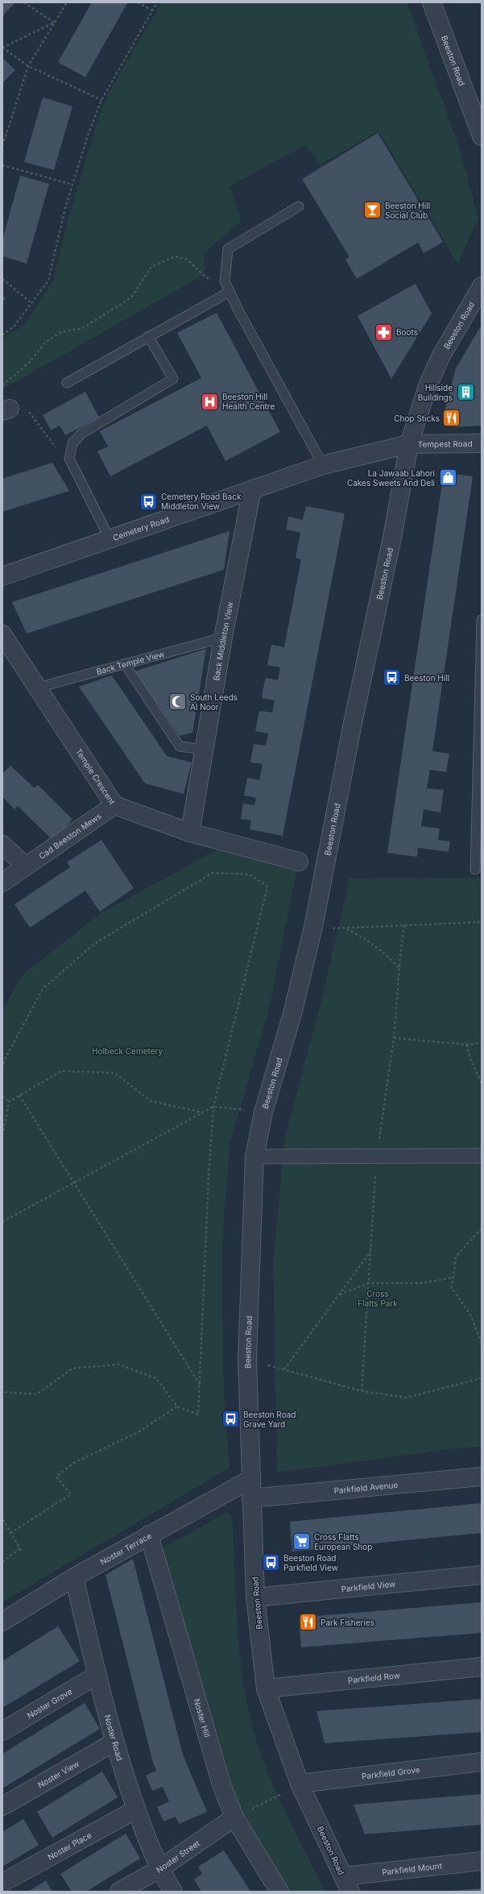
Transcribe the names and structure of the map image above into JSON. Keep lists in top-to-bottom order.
{
  "streets": {
    "street": [
      "Beeston Road",
      "Tempest Road",
      "Cemetery Road",
      "Back Middleton View",
      "Temple Crescent",
      "Cad Beeston Mews",
      "Parkfield Avenue",
      "Noster Terrace",
      "Parkfield View",
      "Parkfield Row",
      "Noster Grove",
      "Noster Hill",
      "Noster Road",
      "Parkfield Grove",
      "Noster View",
      "Noster Place",
      "Noster Street",
      "Parkfield Mount"
    ],
    "lane": ["Back Temple View"]
  },
  "crossings": [
    ["Beeston Road", "Tempest Road"],
    ["Beeston Road", "Cemetery Road"],
    ["Beeston Road", "Parkfield Avenue"],
    ["Beeston Road", "Noster Terrace"],
    ["Beeston Road", "Parkfield View"],
    ["Beeston Road", "Parkfield Row"],
    ["Beeston Road", "Parkfield Grove"],
    ["Beeston Road", "Parkfield Mount"],
    ["Tempest Road", "Cemetery Road"],
    ["Cemetery Road", "Back Middleton View"],
    ["Back Middleton View", "Back Temple View"],
    ["Back Middleton View", "Temple Crescent"],
    ["Back Temple View", "Temple Crescent"],
    ["Temple Crescent", "Cad Beeston Mews"],
    ["Noster Terrace", "Noster Hill"],
    ["Noster Terrace", "Noster Road"],
    ["Noster Grove", "Noster Road"],
    ["Noster Hill", "Noster Street"],
    ["Noster Road", "Noster View"],
    ["Noster Road", "Noster Place"],
    ["Noster Road", "Noster Street"]
  ],
  "parks": ["Holbeck Cemetery", "Cross Flatts Park"],
  "places": {
    "bar": ["Beeston Hill Social Club"],
    "pharmacy": ["Boots"],
    "building": ["Hillside Buildings"],
    "hospital": ["Beeston Hill Health Centre"],
    "restaurant": ["Chop Sticks", "Park Fisheries"],
    "shop": ["La Jawaab Lahori Cakes Sweets And Deli"],
    "bus stop": [
      "Cemetery Road Back Middleton View",
      "Beeston Hill",
      "Beeston Road Grave Yard",
      "Beeston Road Parkfield View"
    ],
    "mosque": ["South Leeds Al Noor"],
    "supermarket": ["Cross Flatts European Shop"]
  }
}
